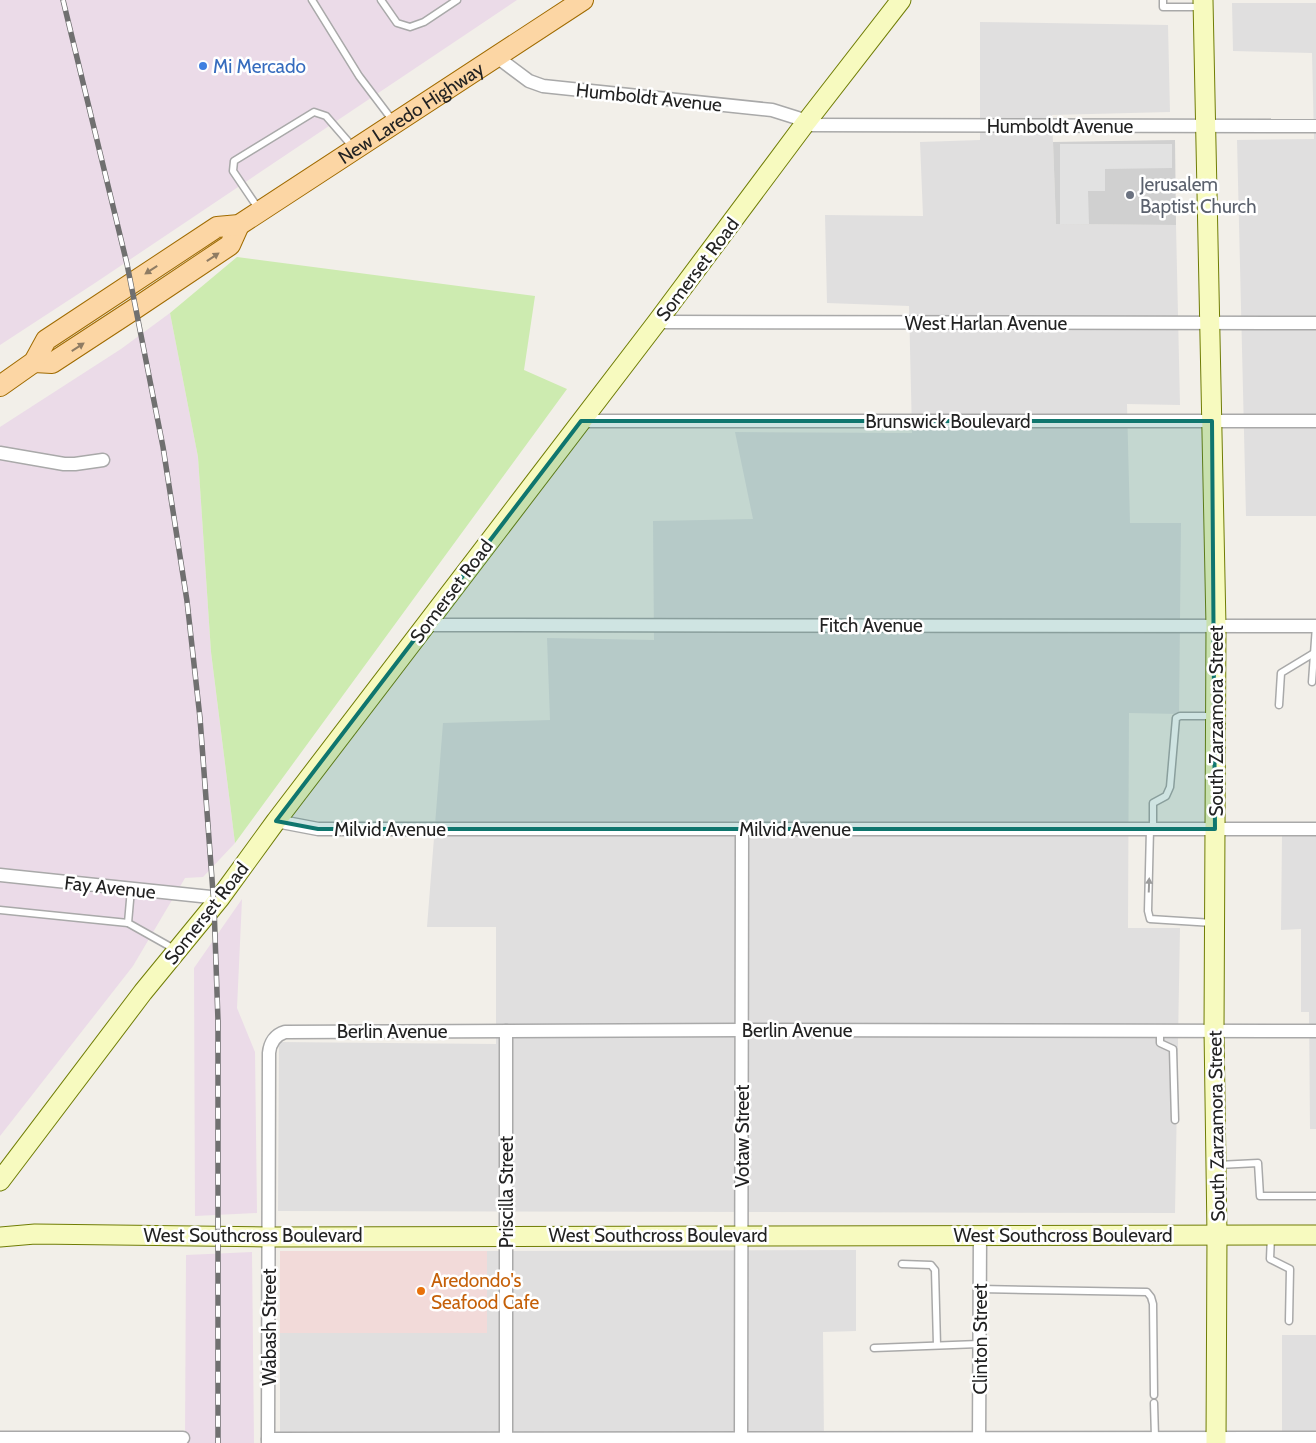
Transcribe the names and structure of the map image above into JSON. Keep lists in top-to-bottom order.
{
  "streets": {
    "main road": [
      "New Laredo Highway",
      "Somerset Road",
      "South Zarzamora Street",
      "West Southcross Boulevard"
    ],
    "street": [
      "Humboldt Avenue",
      "West Harlan Avenue",
      "Brunswick Boulevard",
      "Fitch Avenue",
      "Milvid Avenue",
      "Fay Avenue",
      "Berlin Avenue",
      "Votaw Street",
      "Priscilla Street",
      "Wabash Street",
      "Clinton Street"
    ]
  },
  "crossings": [
    ["Humboldt Avenue", "New Laredo Highway"],
    ["Humboldt Avenue", "Somerset Road"],
    ["Humboldt Avenue", "South Zarzamora Street"],
    ["Somerset Road", "West Harlan Avenue"],
    ["Somerset Road", "Brunswick Boulevard"],
    ["Somerset Road", "Fitch Avenue"],
    ["Somerset Road", "Milvid Avenue"],
    ["Somerset Road", "Fay Avenue"],
    ["West Harlan Avenue", "South Zarzamora Street"],
    ["Brunswick Boulevard", "South Zarzamora Street"],
    ["Fitch Avenue", "South Zarzamora Street"],
    ["South Zarzamora Street", "Milvid Avenue"],
    ["South Zarzamora Street", "Berlin Avenue"],
    ["South Zarzamora Street", "West Southcross Boulevard"],
    ["Milvid Avenue", "Votaw Street"],
    ["Berlin Avenue", "Votaw Street"],
    ["Berlin Avenue", "Priscilla Street"],
    ["Berlin Avenue", "Wabash Street"],
    ["Votaw Street", "West Southcross Boulevard"],
    ["Priscilla Street", "West Southcross Boulevard"],
    ["West Southcross Boulevard", "Wabash Street"],
    ["West Southcross Boulevard", "Clinton Street"]
  ],
  "places": ["Mi Mercado", "Jerusalem Baptist Church", "Aredondo's Seafood Cafe"]
}
